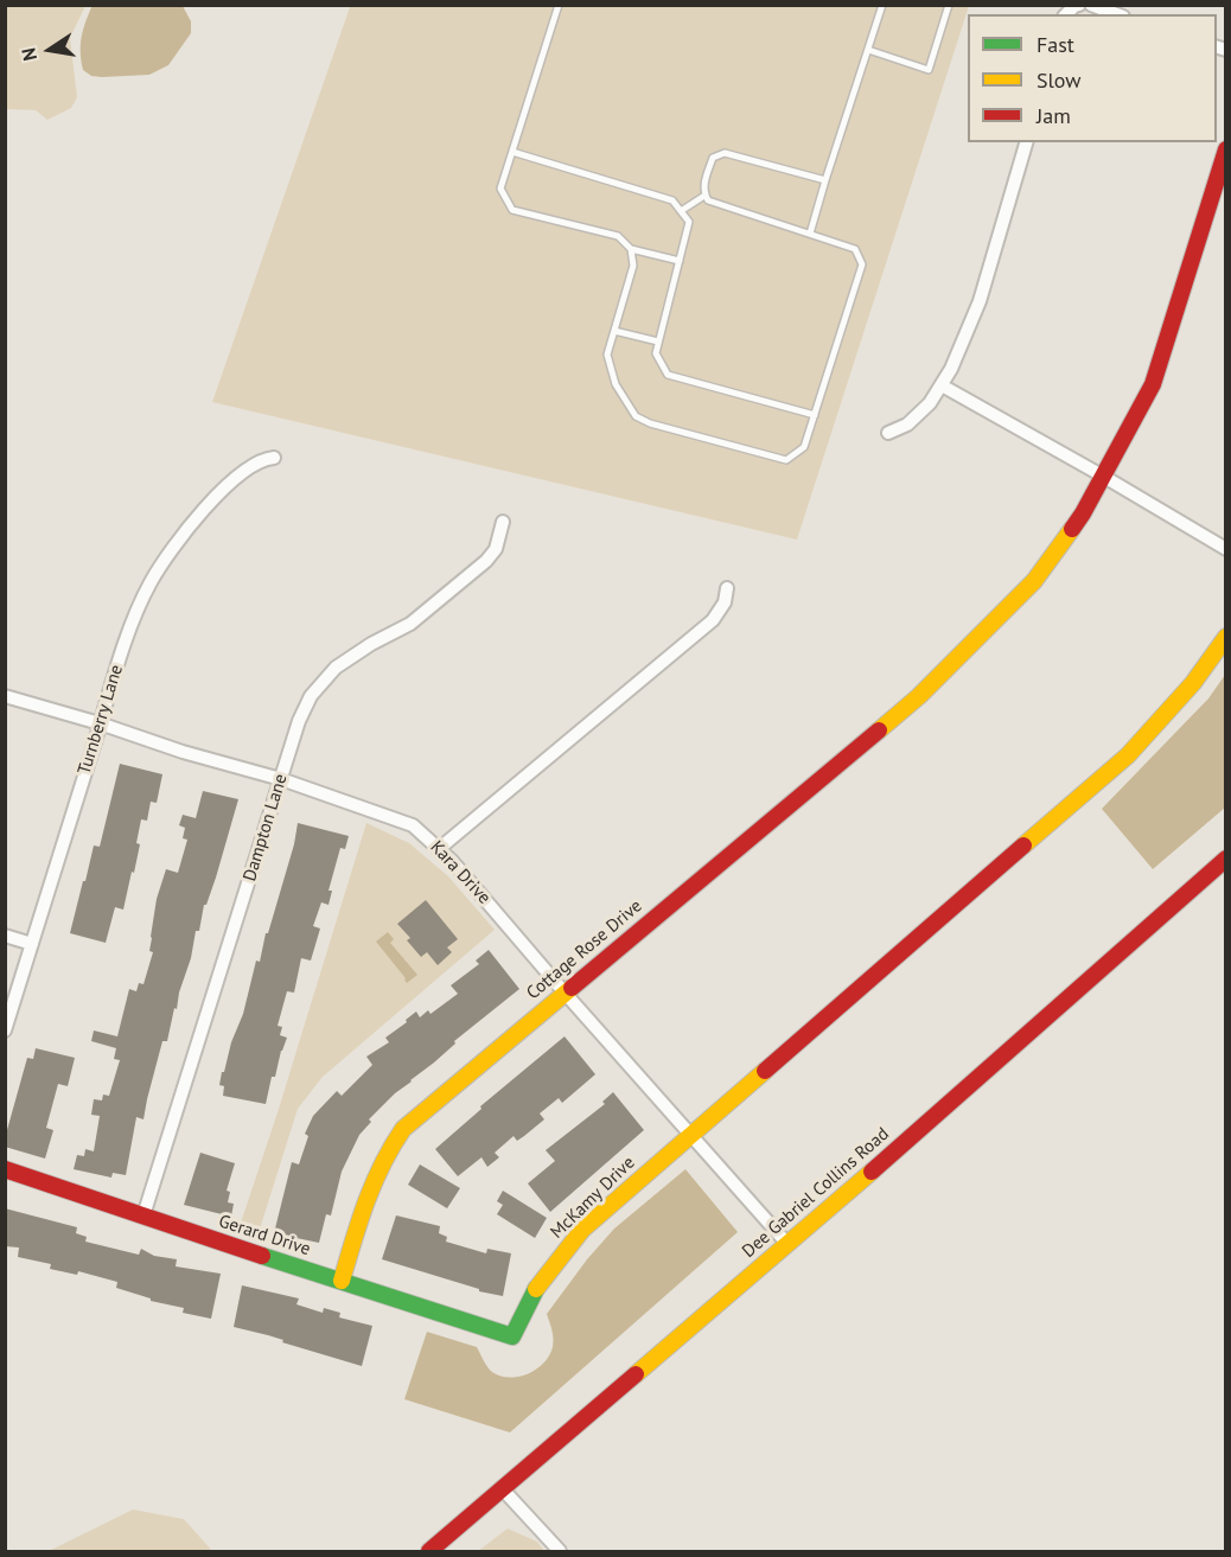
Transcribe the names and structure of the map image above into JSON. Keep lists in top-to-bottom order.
{
  "streets": {
    "street": [
      "Turnberry Lane",
      "Dampton Lane",
      "Kara Drive",
      "Cottage Rose Drive",
      "Dee Gabriel Collins Road",
      "McKamy Drive",
      "Gerard Drive"
    ]
  },
  "crossings": [
    ["Turnberry Lane", "Kara Drive"],
    ["Dampton Lane", "Kara Drive"],
    ["Dampton Lane", "Gerard Drive"],
    ["Kara Drive", "Cottage Rose Drive"],
    ["Kara Drive", "Dee Gabriel Collins Road"],
    ["Kara Drive", "McKamy Drive"],
    ["Cottage Rose Drive", "Gerard Drive"],
    ["McKamy Drive", "Gerard Drive"]
  ],
  "legend": ["Fast", "Slow", "Jam"],
  "north": "left"
}
